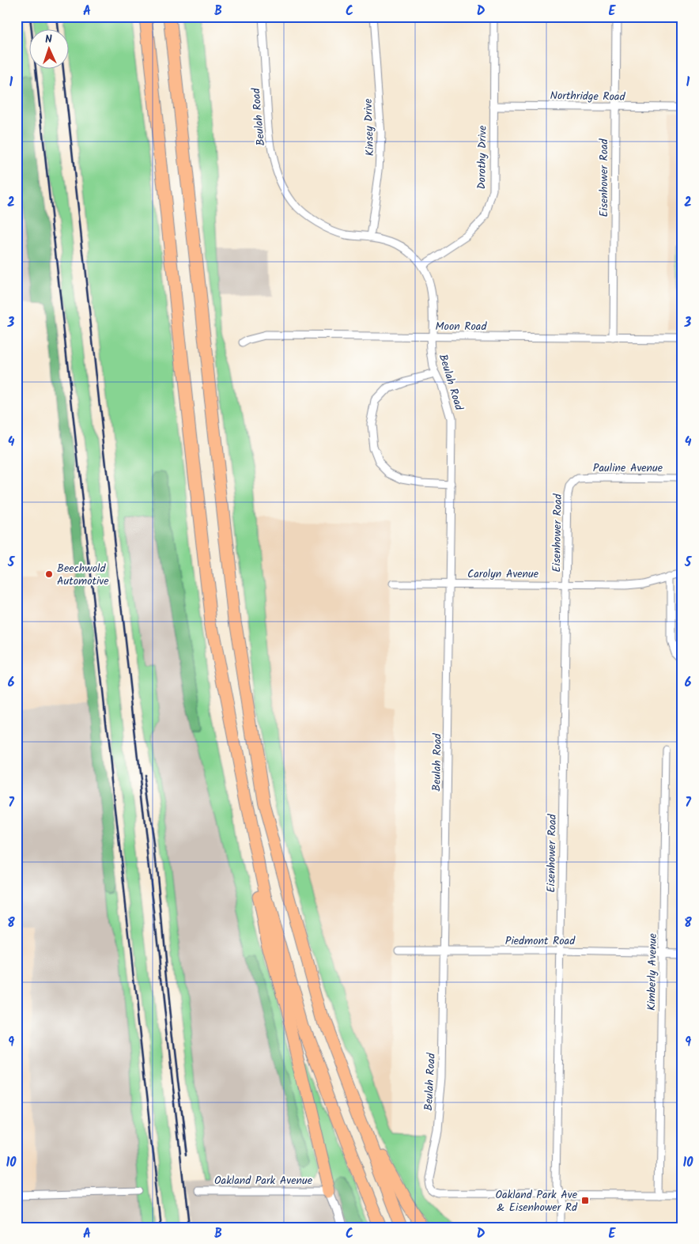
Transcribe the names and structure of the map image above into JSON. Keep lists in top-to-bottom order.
{
  "streets": {
    "street": [
      "Northridge Road",
      "Beulah Road",
      "Kinsey Drive",
      "Dorothy Drive",
      "Eisenhower Road",
      "Moon Road",
      "Pauline Avenue",
      "Carolyn Avenue",
      "Piedmont Road",
      "Kimberly Avenue",
      "Oakland Park Avenue"
    ]
  },
  "crossings": [
    ["Northridge Road", "Dorothy Drive"],
    ["Northridge Road", "Eisenhower Road"],
    ["Beulah Road", "Kinsey Drive"],
    ["Beulah Road", "Dorothy Drive"],
    ["Beulah Road", "Eisenhower Road"],
    ["Beulah Road", "Moon Road"],
    ["Beulah Road", "Carolyn Avenue"],
    ["Beulah Road", "Piedmont Road"],
    ["Eisenhower Road", "Moon Road"],
    ["Eisenhower Road", "Pauline Avenue"],
    ["Eisenhower Road", "Carolyn Avenue"],
    ["Eisenhower Road", "Piedmont Road"],
    ["Piedmont Road", "Kimberly Avenue"]
  ],
  "places": {
    "other": ["Beechwold Automotive"],
    "transit": ["Oakland Park Ave & Eisenhower Rd"]
  },
  "north": "top",
  "grid": {
    "columns": [
      "A",
      "B",
      "C",
      "D",
      "E"
    ],
    "rows": [
      "1",
      "2",
      "3",
      "4",
      "5",
      "6",
      "7",
      "8",
      "9",
      "10"
    ]
  }
}
